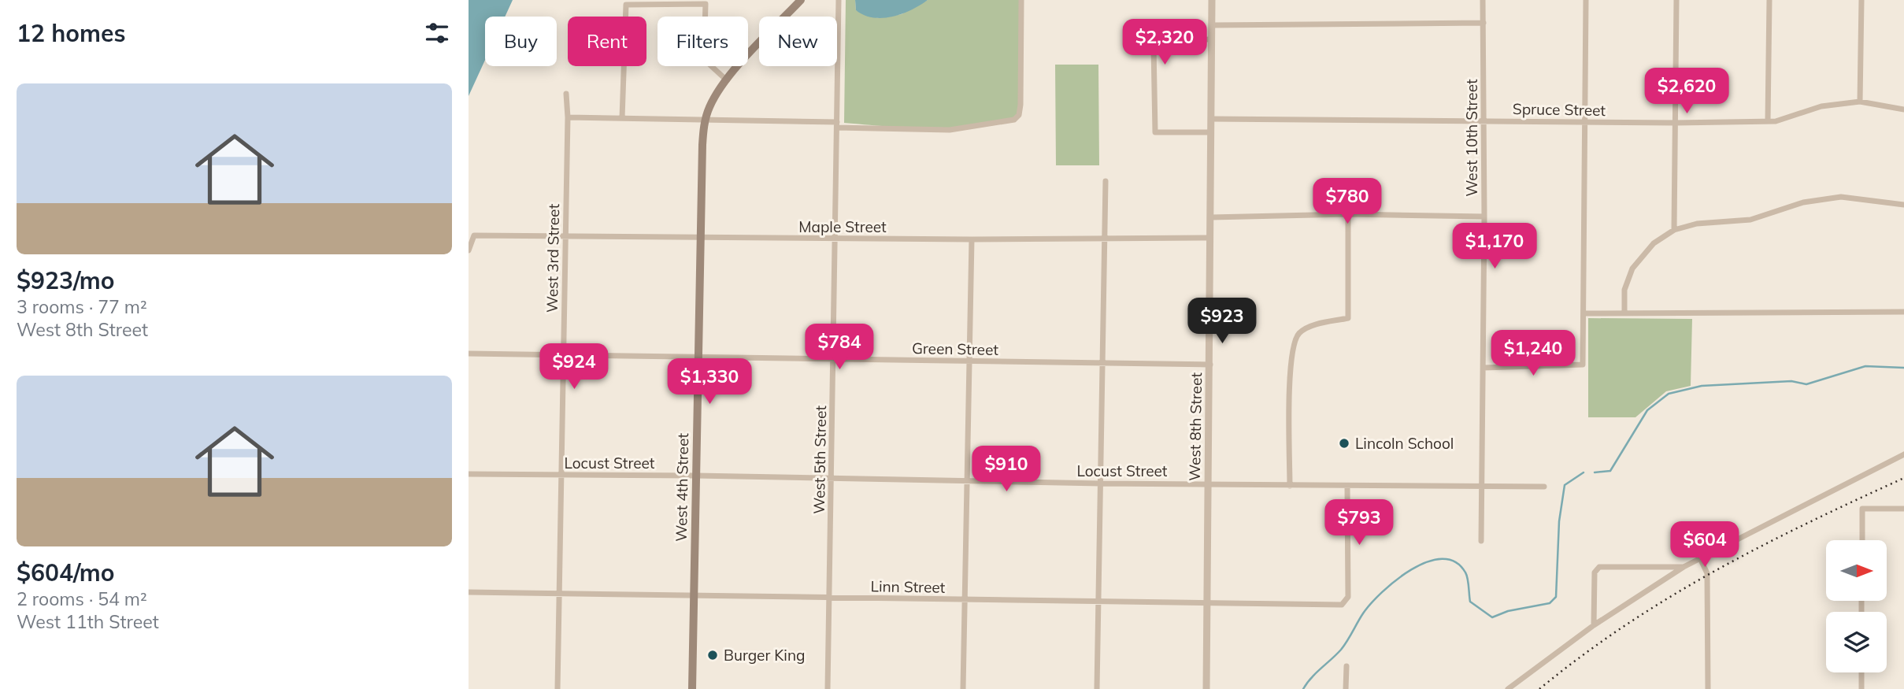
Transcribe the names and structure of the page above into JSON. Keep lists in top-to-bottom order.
{
  "streets": {
    "main road": ["West 4th Street"],
    "street": [
      "Spruce Street",
      "West 10th Street",
      "Maple Street",
      "West 3rd Street",
      "Green Street",
      "West 8th Street",
      "West 5th Street",
      "Locust Street",
      "Linn Street"
    ]
  },
  "crossings": [
    ["Spruce Street", "West 10th Street"],
    ["Spruce Street", "West 8th Street"],
    ["West 10th Street", "Locust Street"],
    ["Maple Street", "West 3rd Street"],
    ["Maple Street", "West 8th Street"],
    ["Maple Street", "West 5th Street"],
    ["Maple Street", "West 4th Street"],
    ["West 3rd Street", "Green Street"],
    ["West 3rd Street", "Locust Street"],
    ["West 3rd Street", "Linn Street"],
    ["Green Street", "West 8th Street"],
    ["Green Street", "West 5th Street"],
    ["Green Street", "West 4th Street"],
    ["West 8th Street", "Locust Street"],
    ["West 8th Street", "Linn Street"],
    ["West 5th Street", "Locust Street"],
    ["West 5th Street", "Linn Street"],
    ["Locust Street", "West 4th Street"],
    ["Locust Street", "Linn Street"],
    ["West 4th Street", "Linn Street"]
  ],
  "places": ["Lincoln School", "Burger King"],
  "north": "right",
  "page": {
    "heading": "12 homes",
    "chip": [
      "Buy",
      "Rent",
      "Filters",
      "New"
    ],
    "price": [
      "$2,320",
      "$2,620",
      "$780",
      "$1,170",
      "$923",
      "$784",
      "$1,240",
      "$924",
      "$1,330",
      "$910",
      "$793",
      "$604"
    ],
    "list": [
      {
        "name": "$923/mo",
        "note": "3 rooms · 77 m² · West 8th Street"
      },
      {
        "name": "$604/mo",
        "note": "2 rooms · 54 m² · West 11th Street"
      }
    ]
  }
}
